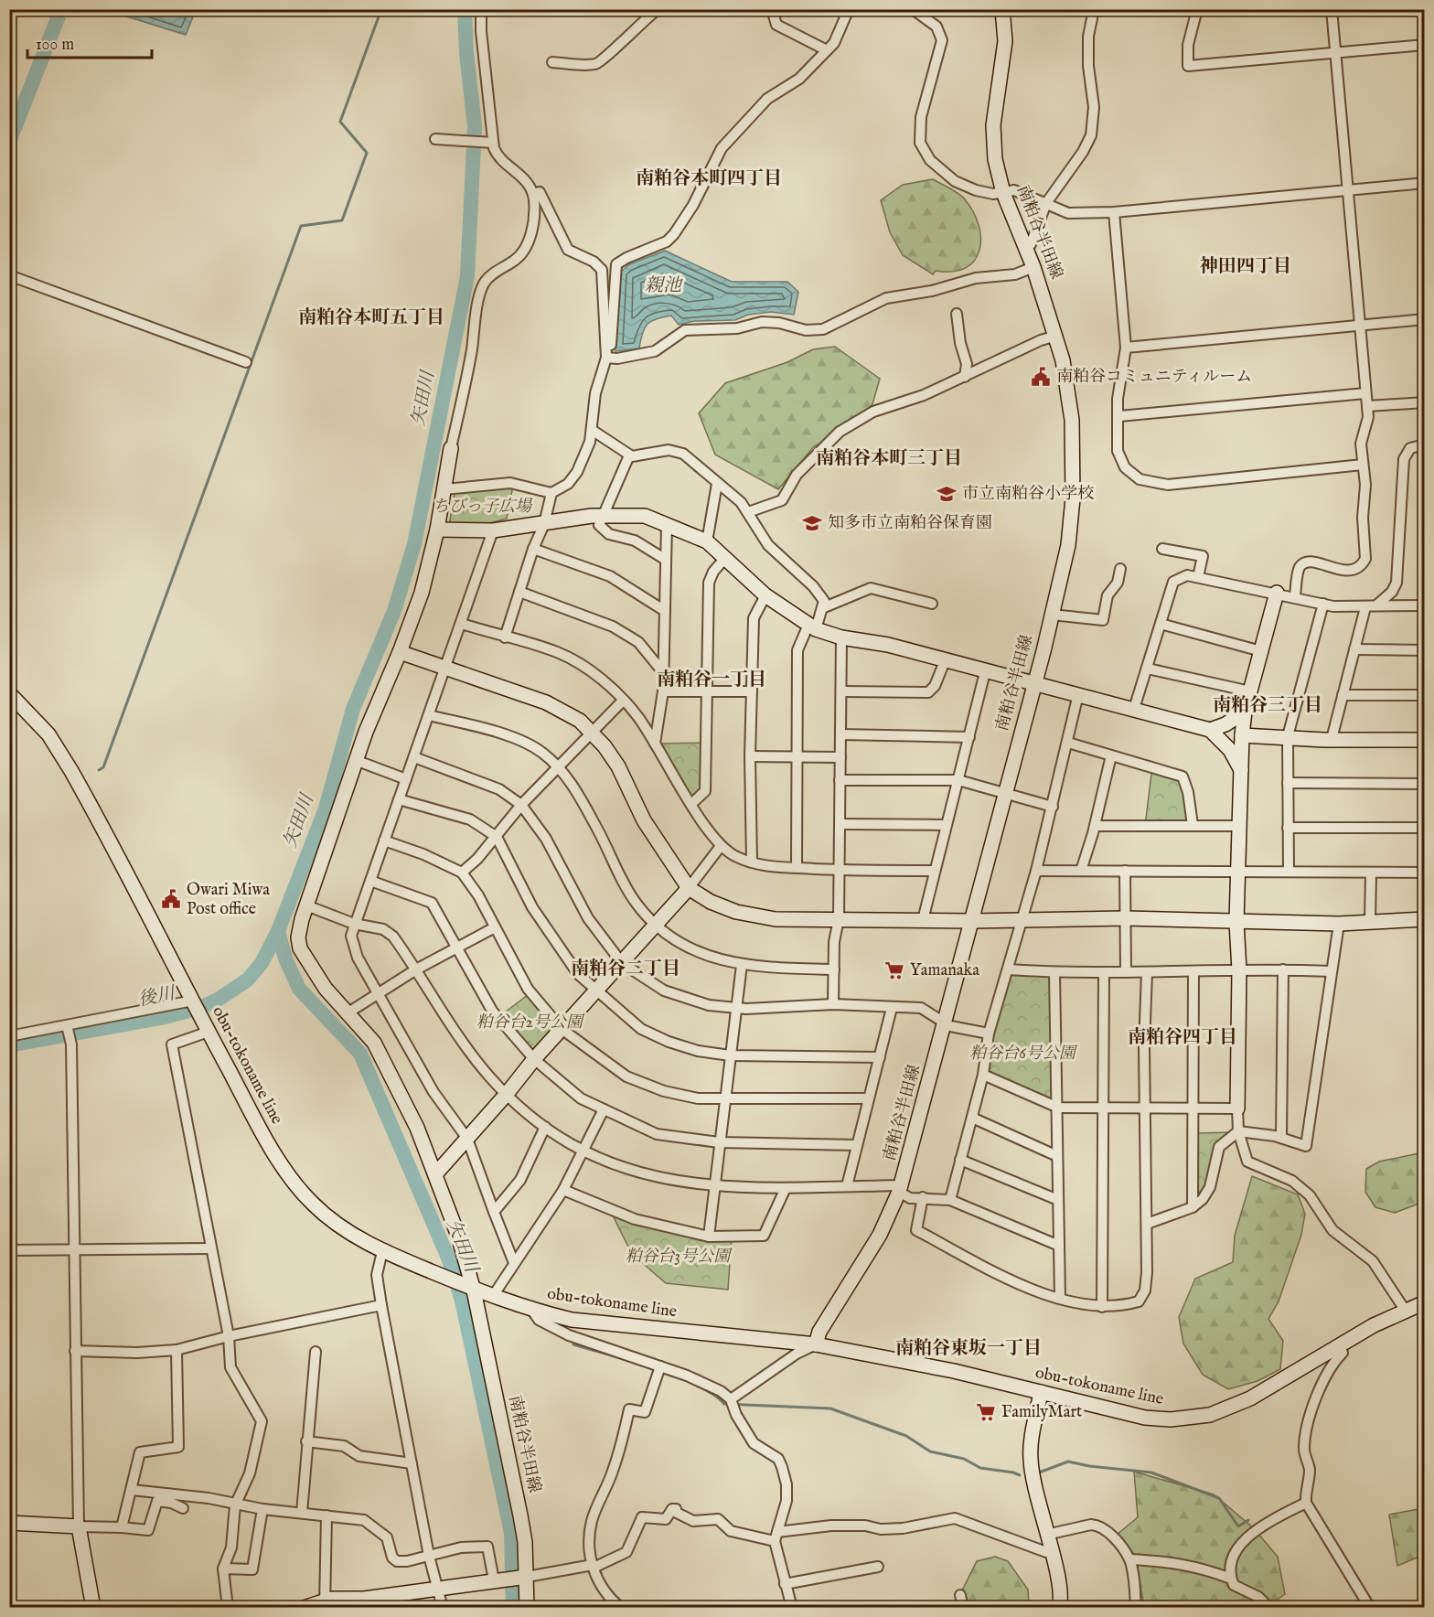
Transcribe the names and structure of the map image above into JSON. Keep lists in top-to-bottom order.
{
  "streets": {
    "street": ["南粕谷半田線", "obu-tokoname line"]
  },
  "crossings": [
    ["南粕谷半田線", "obu-tokoname line"]
  ],
  "districts": [
    "南粕谷本町四丁目",
    "神田四丁目",
    "南粕谷本町五丁目",
    "南粕谷本町三丁目",
    "南粕谷一丁目",
    "南粕谷三丁目",
    "南粕谷二丁目",
    "南粕谷四丁目",
    "南粕谷東坂一丁目"
  ],
  "water": ["親池", "矢田川", "後川"],
  "parks": [
    "ちびっ子広場",
    "粕谷台2号公園",
    "粕谷台6号公園",
    "粕谷台3号公園"
  ],
  "places": {
    "public building": ["南粕谷コミュニティルーム", "Owari Miwa Post office"],
    "school or university": ["市立南粕谷小学校", "知多市立南粕谷保育園"],
    "supermarket": ["Yamanaka", "FamilyMart"]
  },
  "scale_bar": "100 m"
}
